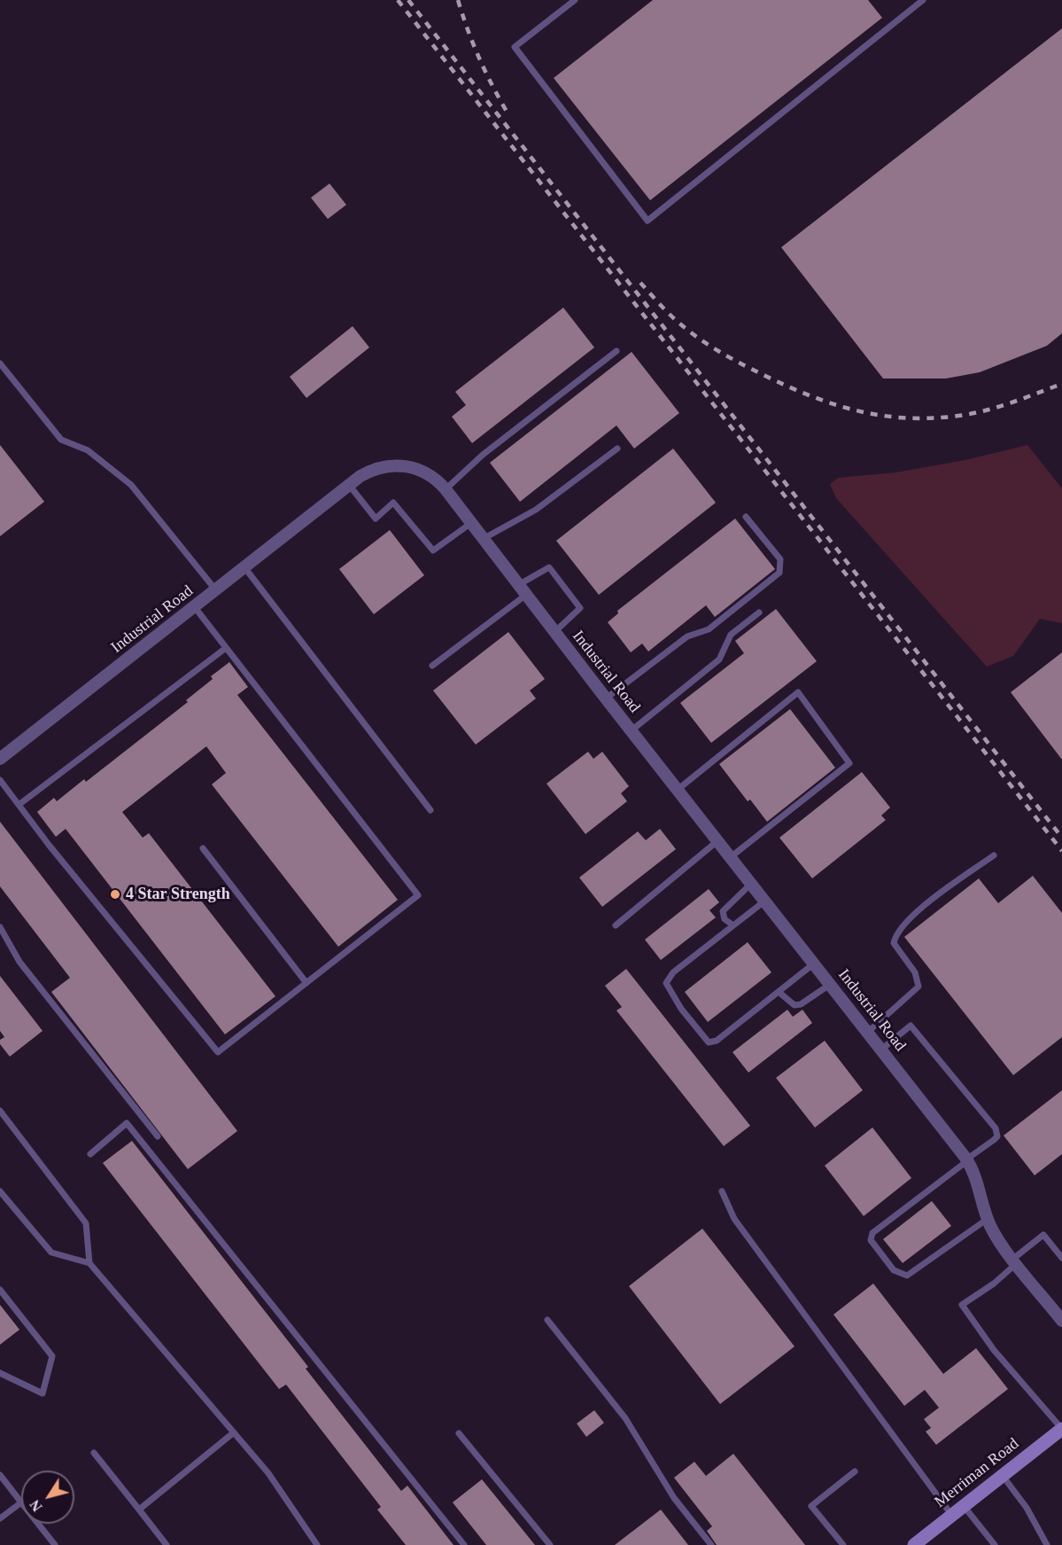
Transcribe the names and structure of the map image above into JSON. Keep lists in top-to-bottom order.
{
  "streets": {
    "main road": ["Merriman Road"],
    "street": ["Industrial Road"]
  },
  "places": ["4 Star Strength"],
  "north": "bottom left"
}
